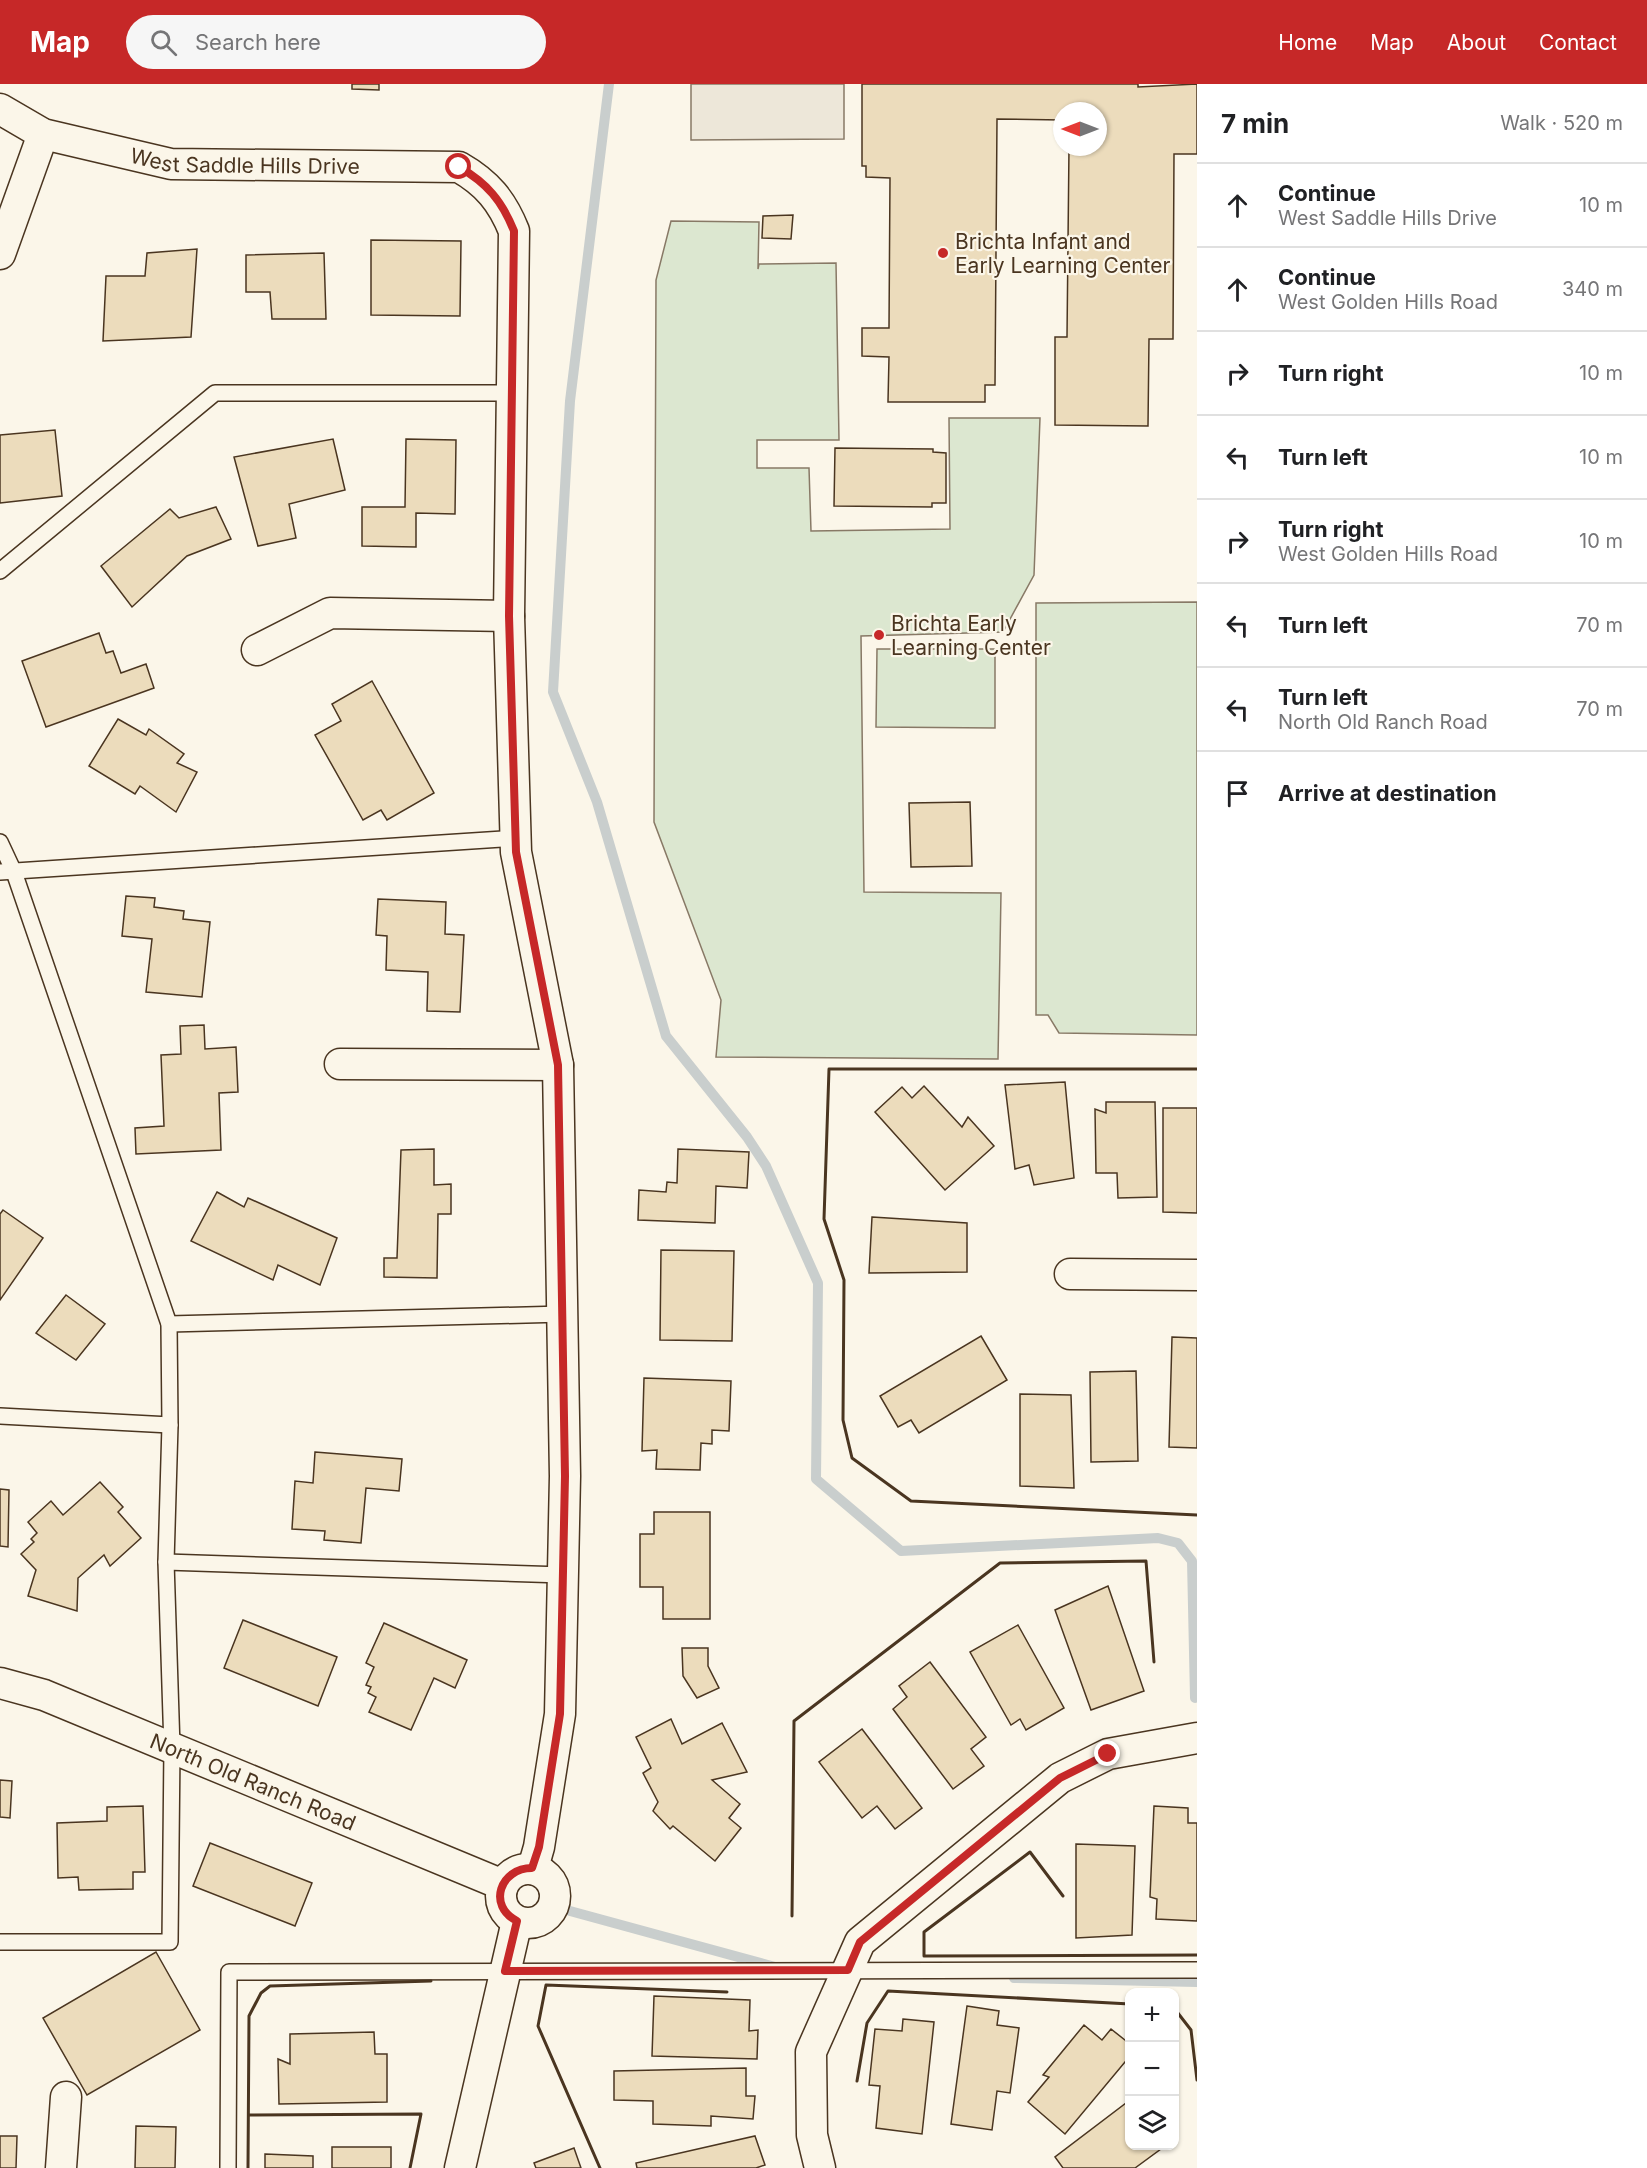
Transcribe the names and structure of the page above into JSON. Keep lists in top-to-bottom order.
{
  "streets": {
    "street": ["West Saddle Hills Drive", "North Old Ranch Road"]
  },
  "places": ["Brichta Infant and Early Learning Center", "Brichta Early Learning Center"],
  "north": "left",
  "page": {
    "header": "Map",
    "search": "Search here",
    "nav": [
      "Home",
      "Map",
      "About",
      "Contact"
    ],
    "heading": ["7 min", "Walk · 520 m"],
    "list": [
      ["Continue", "West Saddle Hills Drive", "10 m"],
      ["Continue", "West Golden Hills Road", "340 m"],
      ["Turn right", "10 m"],
      ["Turn left", "10 m"],
      ["Turn right", "West Golden Hills Road", "10 m"],
      ["Turn left", "70 m"],
      ["Turn left", "North Old Ranch Road", "70 m"],
      "Arrive at destination"
    ],
    "map_buttons": ["+", "−"]
  }
}
